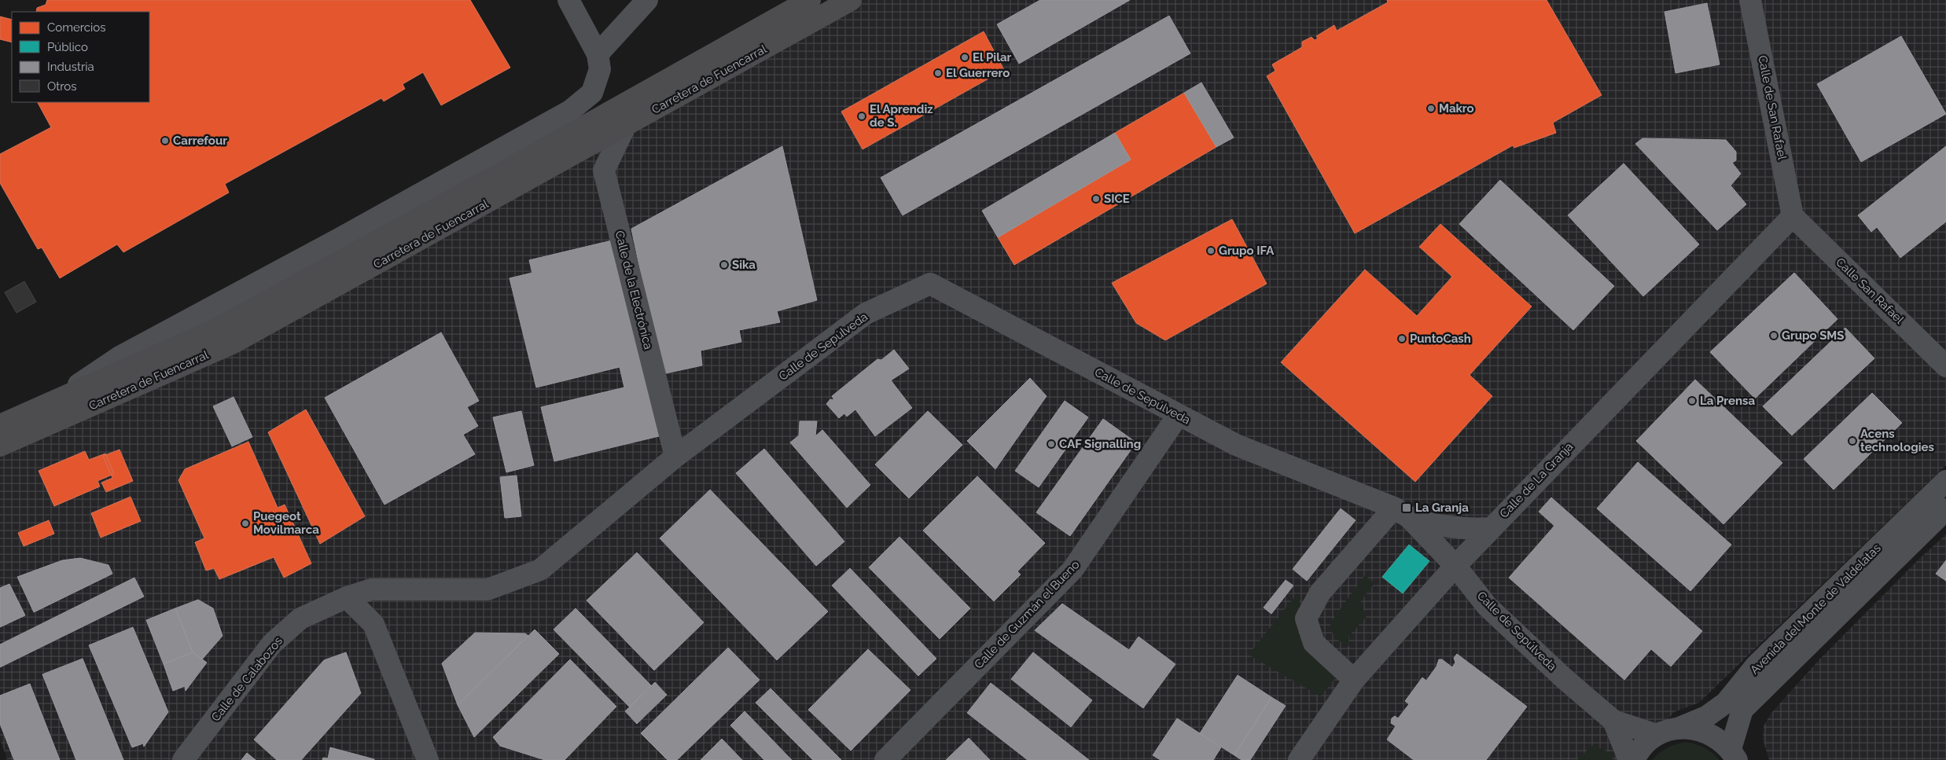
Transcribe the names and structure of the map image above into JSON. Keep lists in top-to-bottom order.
{
  "streets": {
    "highway": ["Carretera de Fuencarral"],
    "street": [
      "Calle de San Rafael",
      "Calle de la Electrónica",
      "Calle San Rafael",
      "Calle de Sepúlveda",
      "Calle de La Granja",
      "Avenida del Monte de Valdelatas",
      "Calle de Guzmán el Bueno",
      "Calle de Calabozos"
    ]
  },
  "crossings": [
    ["Carretera de Fuencarral", "Calle de la Electrónica"],
    ["Calle de San Rafael", "Calle San Rafael"],
    ["Calle de San Rafael", "Calle de La Granja"],
    ["Calle de la Electrónica", "Calle de Sepúlveda"],
    ["Calle San Rafael", "Calle de La Granja"],
    ["Calle de Sepúlveda", "Calle de La Granja"],
    ["Calle de Sepúlveda", "Calle de Guzmán el Bueno"],
    ["Calle de Sepúlveda", "Calle de Calabozos"]
  ],
  "places": {
    "other": [
      "El Pilar",
      "El Guerrero",
      "Makro",
      "El Aprendiz de S.",
      "Carrefour",
      "SICE",
      "Grupo IFA",
      "Sika",
      "Grupo SMS",
      "PuntoCash",
      "La Prensa",
      "Acens technologies",
      "CAF Signalling",
      "Puegeot Movilmarca"
    ],
    "transit": ["La Granja"]
  },
  "legend": [
    "Comercios",
    "Público",
    "Industria",
    "Otros"
  ]
}
